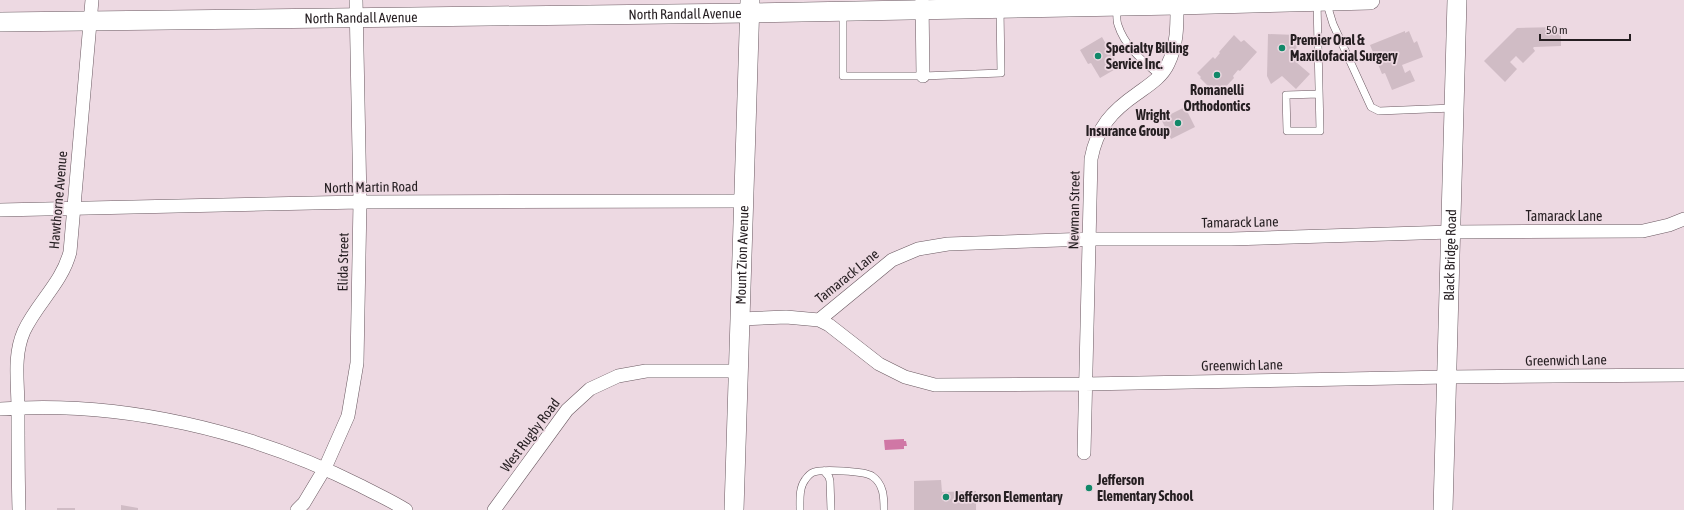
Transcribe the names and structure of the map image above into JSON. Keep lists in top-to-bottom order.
{
  "streets": {
    "street": [
      "North Randall Avenue",
      "North Martin Road",
      "Hawthorne Avenue",
      "Newman Street",
      "Tamarack Lane",
      "Mount Zion Avenue",
      "Black Bridge Road",
      "Elida Street",
      "Greenwich Lane",
      "West Rugby Road"
    ]
  },
  "crossings": [
    ["North Randall Avenue", "Hawthorne Avenue"],
    ["North Randall Avenue", "Newman Street"],
    ["North Randall Avenue", "Mount Zion Avenue"],
    ["North Randall Avenue", "Elida Street"],
    ["North Martin Road", "Hawthorne Avenue"],
    ["North Martin Road", "Mount Zion Avenue"],
    ["North Martin Road", "Elida Street"],
    ["Newman Street", "Tamarack Lane"],
    ["Newman Street", "Greenwich Lane"],
    ["Tamarack Lane", "Black Bridge Road"],
    ["Tamarack Lane", "Greenwich Lane"],
    ["Mount Zion Avenue", "West Rugby Road"],
    ["Black Bridge Road", "Greenwich Lane"]
  ],
  "places": [
    "Premier Oral & Maxillofacial Surgery",
    "Specialty Billing Service Inc.",
    "Romanelli Orthodontics",
    "Wright Insurance Group",
    "Jefferson Elementary School",
    "Jefferson Elementary"
  ],
  "scale_bar": "50 m"
}
